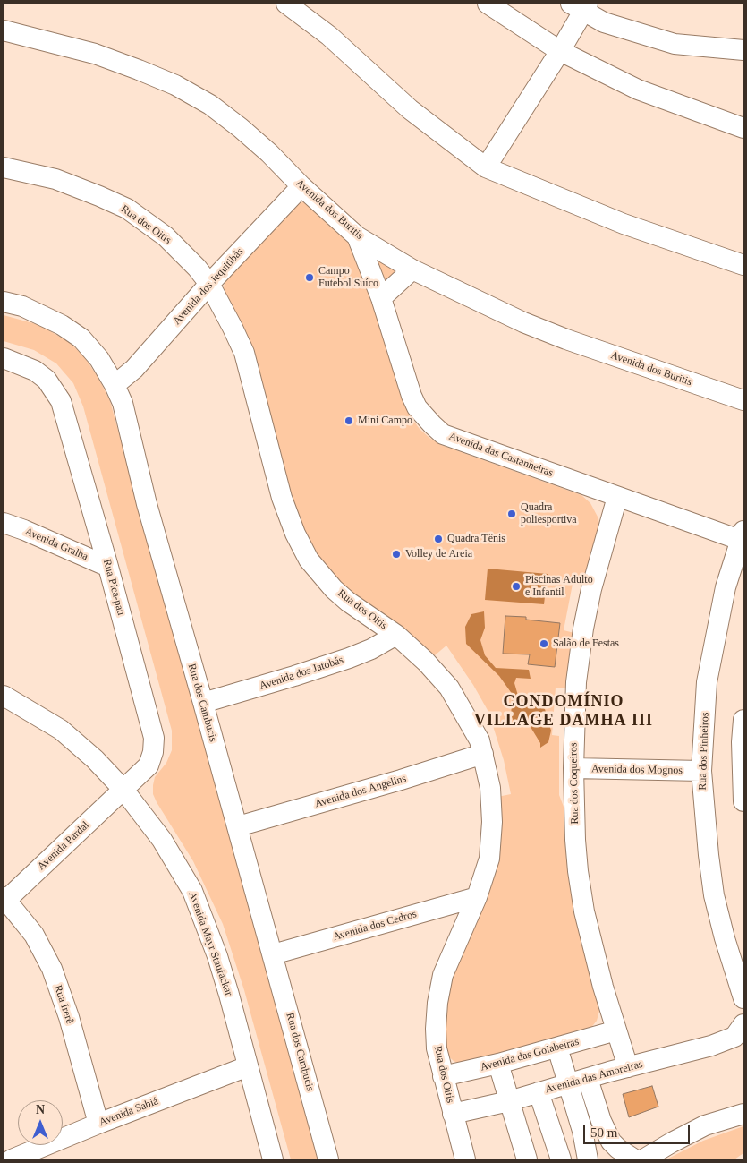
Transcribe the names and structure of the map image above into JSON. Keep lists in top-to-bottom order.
{
  "streets": {
    "street": [
      "Avenida dos Buritis",
      "Rua dos Oitis",
      "Avenida dos Jequitibás",
      "Avenida das Castanheiras",
      "Avenida Gralha",
      "Rua Pica-pau",
      "Avenida dos Jatobás",
      "Rua dos Cambucis",
      "Rua dos Pinheiros",
      "Avenida dos Mognos",
      "Rua dos Coqueiros",
      "Avenida dos Angelins",
      "Avenida Pardal",
      "Avenida dos Cedros",
      "Avenida Mayr Staufackar",
      "Rua Irerê",
      "Avenida das Goiabeiras",
      "Avenida das Amoreiras",
      "Avenida Sabiá"
    ]
  },
  "crossings": [
    ["Avenida dos Buritis", "Avenida dos Jequitibás"],
    ["Avenida dos Buritis", "Avenida das Castanheiras"],
    ["Rua dos Oitis", "Avenida dos Jequitibás"],
    ["Rua dos Oitis", "Avenida dos Jatobás"],
    ["Rua dos Oitis", "Avenida dos Angelins"],
    ["Rua dos Oitis", "Avenida dos Cedros"],
    ["Rua dos Oitis", "Avenida das Goiabeiras"],
    ["Rua dos Oitis", "Avenida das Amoreiras"],
    ["Avenida dos Jequitibás", "Rua dos Cambucis"],
    ["Avenida das Castanheiras", "Rua dos Pinheiros"],
    ["Avenida das Castanheiras", "Rua dos Coqueiros"],
    ["Avenida Gralha", "Rua Pica-pau"],
    ["Rua Pica-pau", "Avenida Pardal"],
    ["Rua Pica-pau", "Avenida Mayr Staufackar"],
    ["Avenida dos Jatobás", "Rua dos Cambucis"],
    ["Rua dos Cambucis", "Avenida dos Angelins"],
    ["Rua dos Cambucis", "Avenida dos Cedros"],
    ["Rua dos Pinheiros", "Avenida dos Mognos"],
    ["Avenida dos Mognos", "Rua dos Coqueiros"],
    ["Rua dos Coqueiros", "Avenida das Goiabeiras"],
    ["Rua dos Coqueiros", "Avenida das Amoreiras"],
    ["Avenida Pardal", "Avenida Mayr Staufackar"],
    ["Avenida Pardal", "Rua Irerê"],
    ["Avenida Mayr Staufackar", "Avenida Sabiá"],
    ["Rua Irerê", "Avenida Sabiá"]
  ],
  "districts": ["CONDOMÍNIO VILLAGE DAMHA III"],
  "places": [
    "Campo Futebol Suíco",
    "Mini Campo",
    "Quadra poliesportiva",
    "Quadra Tênis",
    "Volley de Areia",
    "Piscinas Adulto e Infantil",
    "Salão de Festas"
  ],
  "scale_bar": "50 m",
  "north": "top"
}
